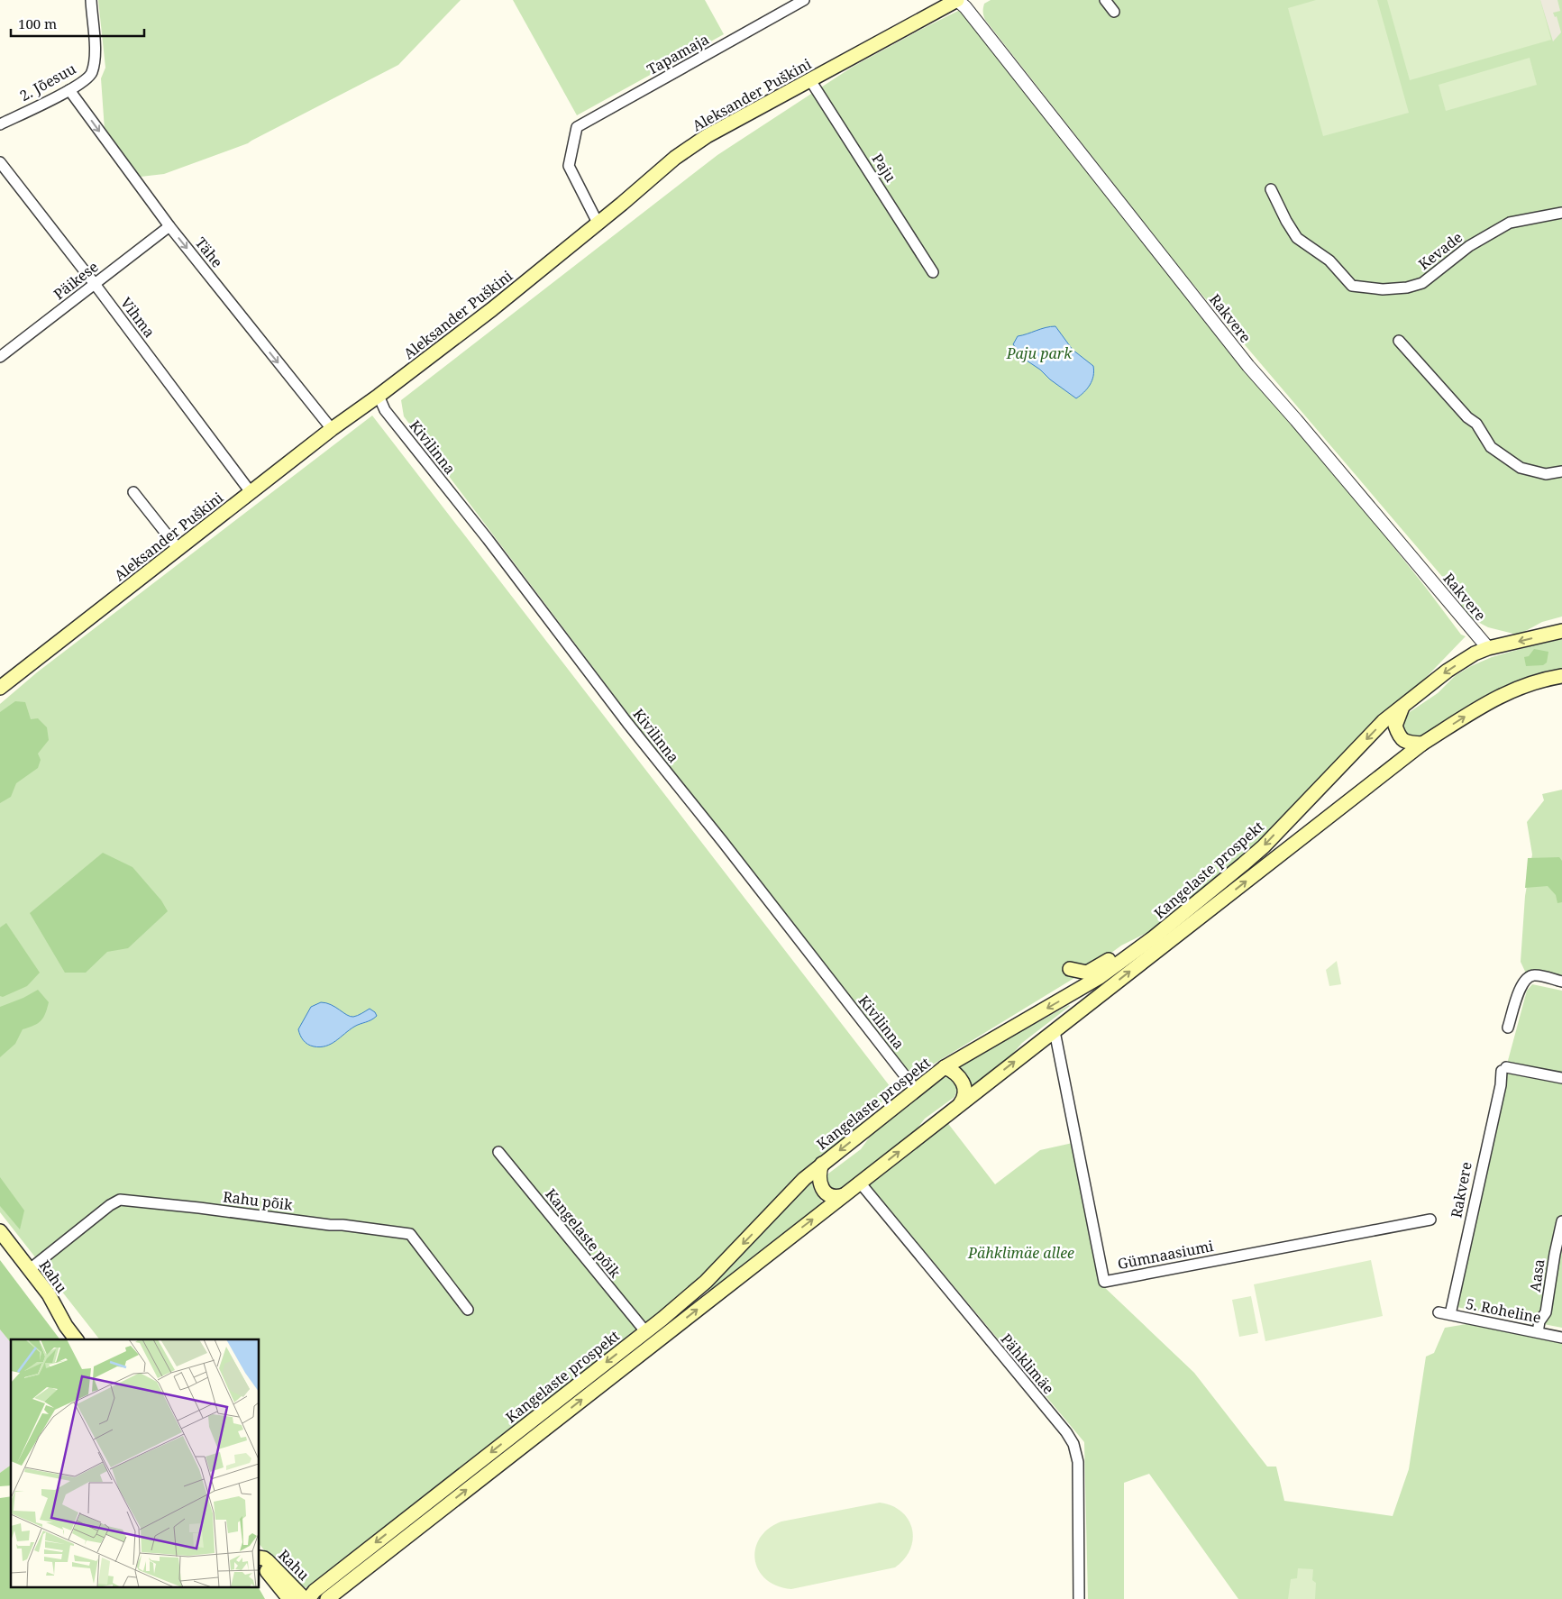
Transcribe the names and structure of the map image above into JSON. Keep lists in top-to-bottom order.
{
  "streets": {
    "main road": ["Aleksander Puškini", "Kangelaste prospekt", "Rahu"],
    "street": [
      "Tapamaja",
      "2. Jõesuu",
      "Paju",
      "Kevade",
      "Tähe",
      "Päikese",
      "Vihma",
      "Rakvere",
      "Kivilinna",
      "Rahu põik",
      "Kangelaste põik",
      "Gümnaasiumi",
      "Aasa",
      "5. Roheline",
      "Pähklimäe"
    ]
  },
  "crossings": [
    ["Tapamaja", "Aleksander Puškini"],
    ["2. Jõesuu", "Tähe"],
    ["Aleksander Puškini", "Paju"],
    ["Aleksander Puškini", "Tähe"],
    ["Aleksander Puškini", "Vihma"],
    ["Aleksander Puškini", "Rakvere"],
    ["Aleksander Puškini", "Kivilinna"],
    ["Tähe", "Päikese"],
    ["Päikese", "Vihma"],
    ["Rakvere", "Kangelaste prospekt"],
    ["Rakvere", "5. Roheline"],
    ["Kivilinna", "Kangelaste prospekt"],
    ["Kangelaste prospekt", "Kangelaste põik"],
    ["Kangelaste prospekt", "Gümnaasiumi"],
    ["Kangelaste prospekt", "Rahu"],
    ["Kangelaste prospekt", "Pähklimäe"],
    ["Rahu põik", "Rahu"],
    ["Aasa", "5. Roheline"]
  ],
  "one_way": ["Tähe"],
  "parks": ["Paju park", "Pähklimäe allee"],
  "scale_bar": "100 m"
}
